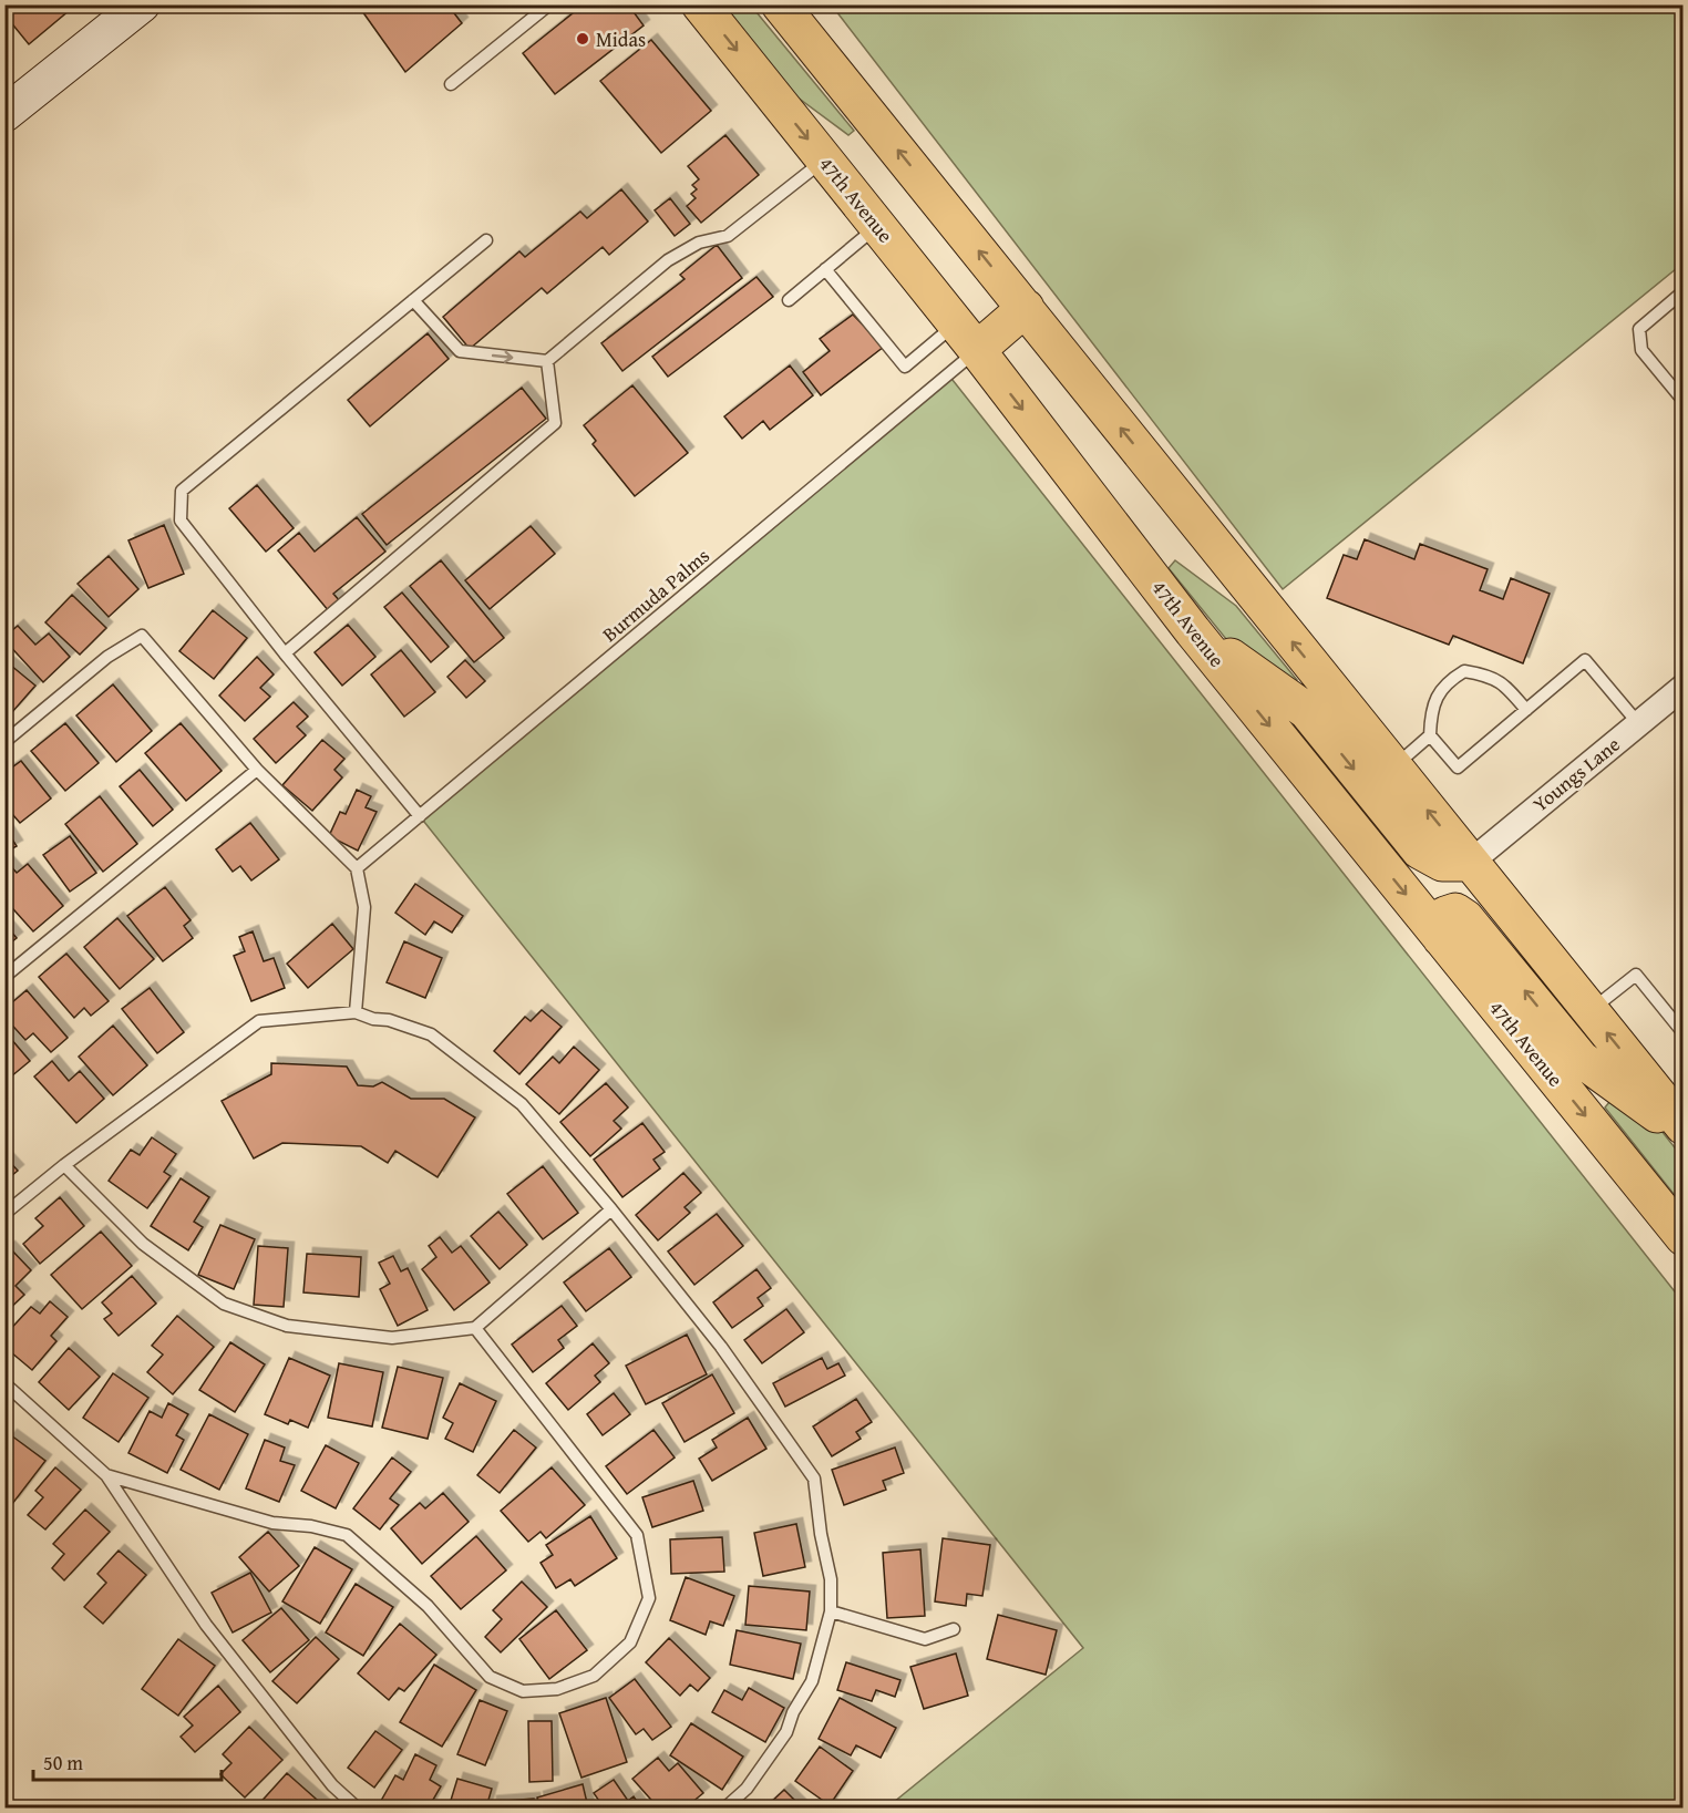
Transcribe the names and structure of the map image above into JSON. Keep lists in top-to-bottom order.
{
  "streets": {
    "main road": ["47th Avenue"],
    "street": ["Youngs Lane"],
    "lane": ["Burmuda Palms"]
  },
  "crossings": [
    ["47th Avenue", "Burmuda Palms"]
  ],
  "places": ["Midas"],
  "scale_bar": "50 m"
}
